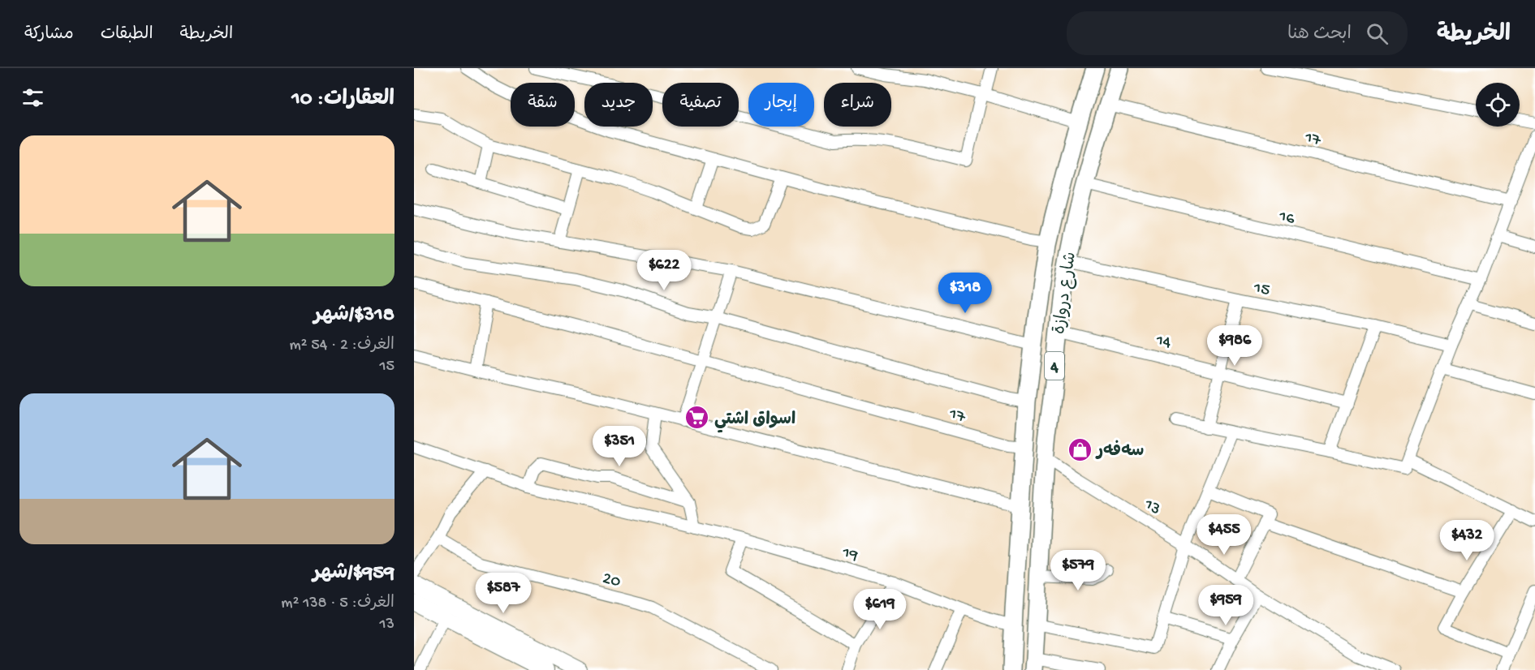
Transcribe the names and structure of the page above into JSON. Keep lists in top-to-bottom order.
{
  "streets": {
    "main road": ["شارع دروازة", "4"],
    "street": [
      "17",
      "16",
      "15",
      "14",
      "13",
      "19",
      "20"
    ]
  },
  "crossings": [
    ["17", "شارع دروازة"],
    ["16", "شارع دروازة"],
    ["15", "شارع دروازة"],
    ["شارع دروازة", "14"],
    ["شارع دروازة", "13"],
    ["شارع دروازة", "19"]
  ],
  "places": {
    "supermarket": ["اسواق اشتي"],
    "shop": ["سەفەر"]
  },
  "page": {
    "header": "الخريطة",
    "search": "ابحث هنا",
    "nav": ["الخريطة", "الطبقات", "مشاركة"],
    "heading": "العقارات: 10",
    "chip": [
      "شراء",
      "إيجار",
      "تصفية",
      "جديد",
      "شقة"
    ],
    "list": [
      {
        "name": "$318/شهر",
        "note": "الغرف: 2 · 54 m² · 15"
      },
      {
        "name": "$959/شهر",
        "note": "الغرف: 5 · 138 m² · 13"
      }
    ],
    "price": [
      "$622",
      "$318",
      "$986",
      "$351",
      "$455",
      "$432",
      "$579",
      "$587",
      "$959",
      "$619"
    ]
  }
}
